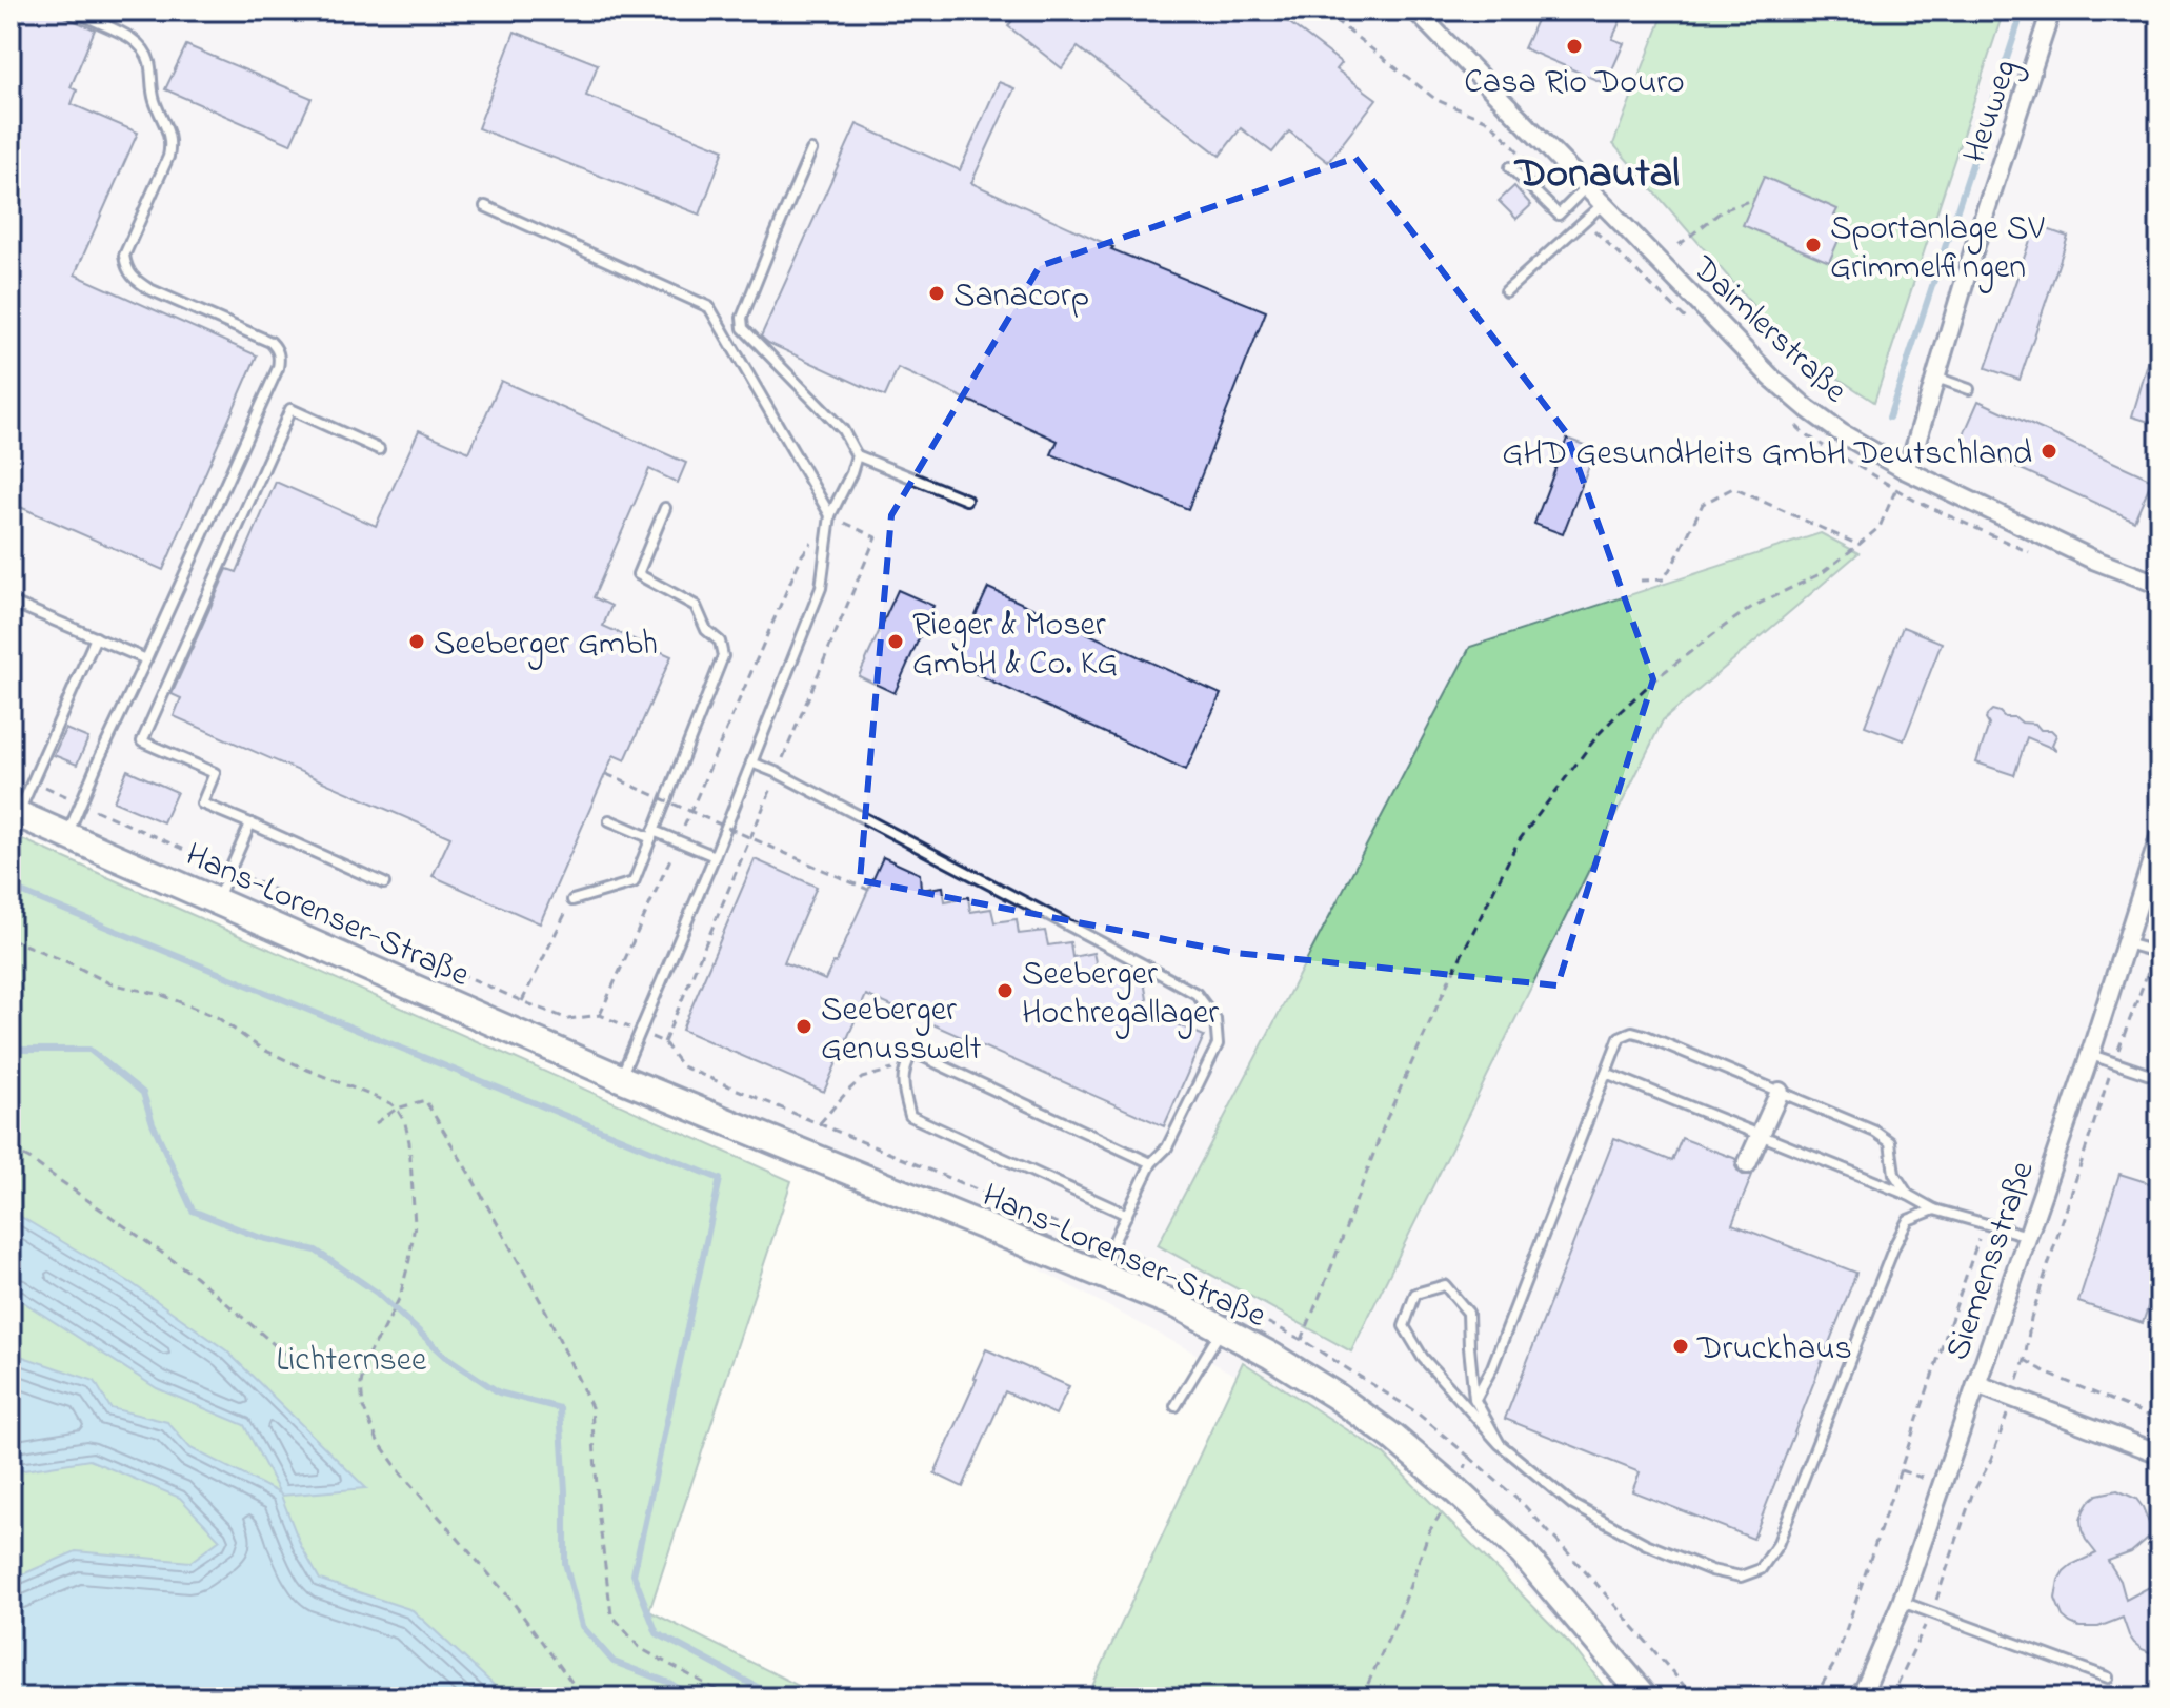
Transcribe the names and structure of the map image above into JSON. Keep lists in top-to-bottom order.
{
  "streets": {
    "street": [
      "Heuweg",
      "Daimlerstraße",
      "Hans-Lorenser-Straße",
      "Siemensstraße"
    ]
  },
  "crossings": [
    ["Heuweg", "Daimlerstraße"]
  ],
  "districts": ["Donautal"],
  "parks": ["Lichternsee"],
  "places": [
    "Casa Rio Douro",
    "Sportanlage SV Grimmelfingen",
    "Sanacorp",
    "GHD GesundHeits GmbH Deutschland",
    "Seeberger Gmbh",
    "Rieger & Moser GmbH & Co. KG",
    "Seeberger Hochregallager",
    "Seeberger Genusswelt",
    "Druckhaus"
  ]
}
